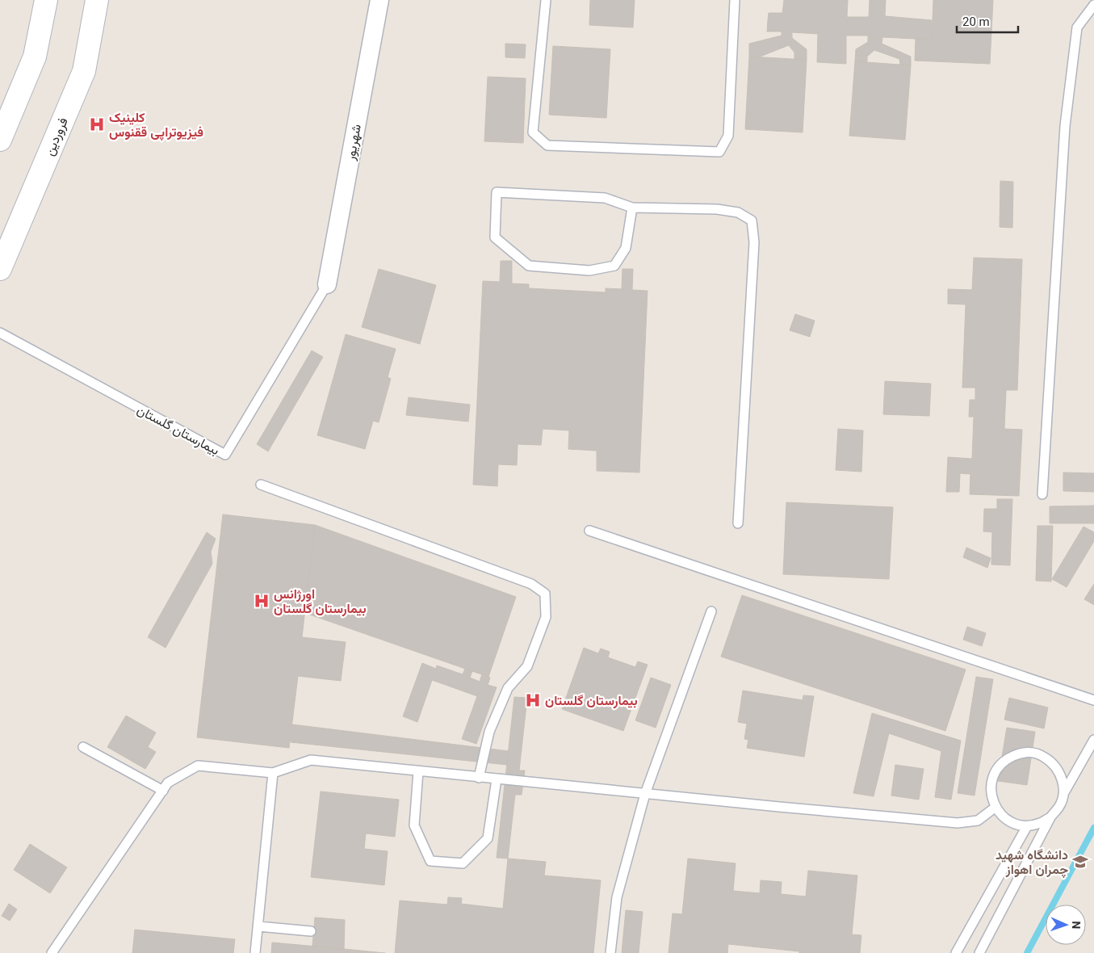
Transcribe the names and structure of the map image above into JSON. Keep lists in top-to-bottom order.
{
  "streets": {
    "main road": ["فروردین"],
    "street": ["شهریور"],
    "lane": ["بیمارستان گلستان"]
  },
  "crossings": [
    ["شهریور", "بیمارستان گلستان"]
  ],
  "places": {
    "hospital": ["کلینیک فیزیوتراپی ققنوس", "اورژانس بیمارستان گلستان", "بیمارستان گلستان"],
    "school or university": ["دانشگاه شهید چمران اهواز"]
  },
  "scale_bar": "20 m",
  "north": "right"
}
